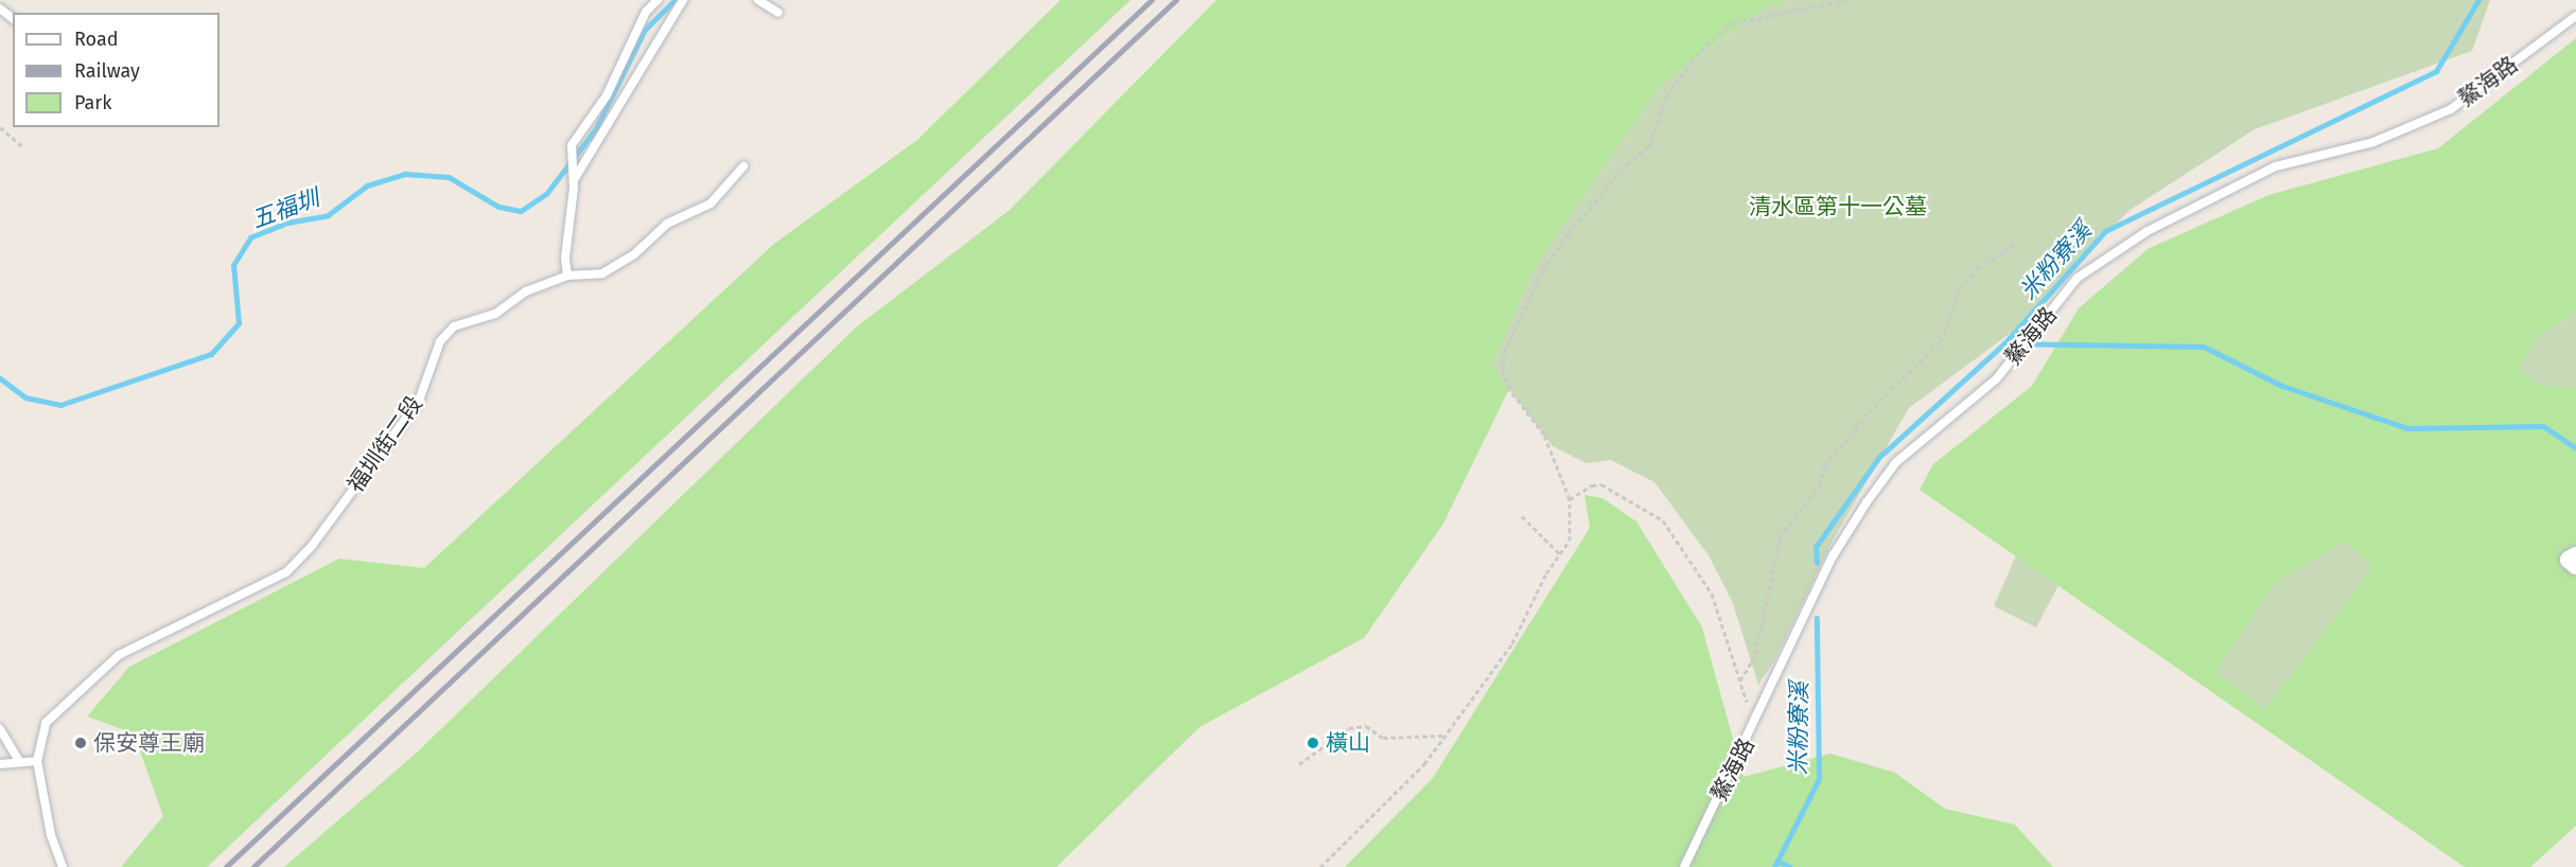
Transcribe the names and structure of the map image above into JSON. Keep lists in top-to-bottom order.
{
  "streets": {
    "lane": ["鰲海路", "福圳街二段"]
  },
  "water": ["五福圳", "米粉寮溪"],
  "parks": ["清水區第十一公墓"],
  "places": ["保安尊王廟", "橫山"],
  "legend": ["Road", "Railway", "Park"]
}
